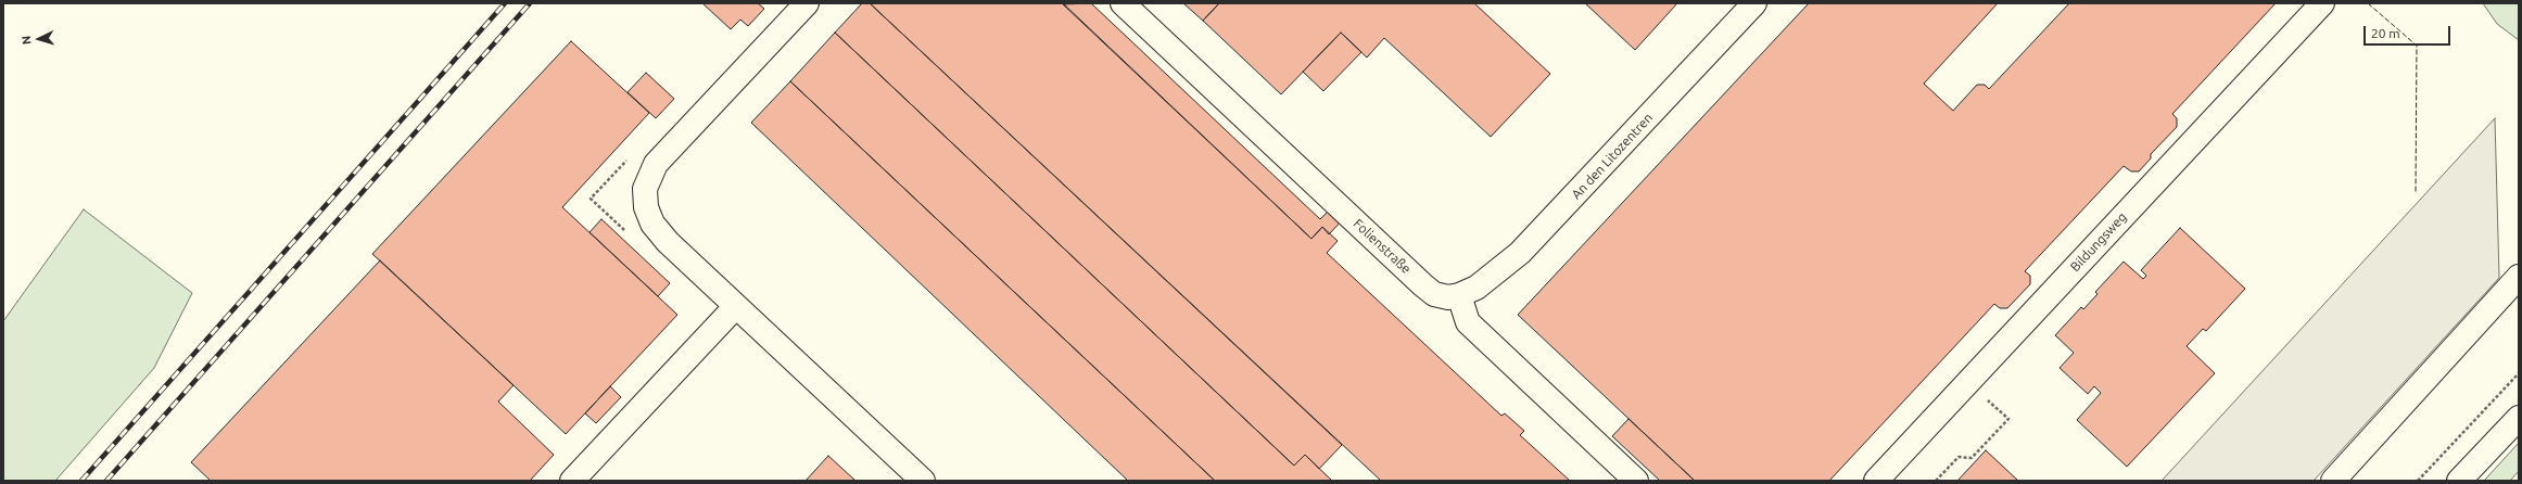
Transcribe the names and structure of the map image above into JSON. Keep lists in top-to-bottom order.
{
  "streets": {
    "main road": ["An den Litozentren", "Bildungsweg", "Folienstraße"]
  },
  "crossings": [
    ["An den Litozentren", "Folienstraße"]
  ],
  "scale_bar": "20 m",
  "north": "left"
}
